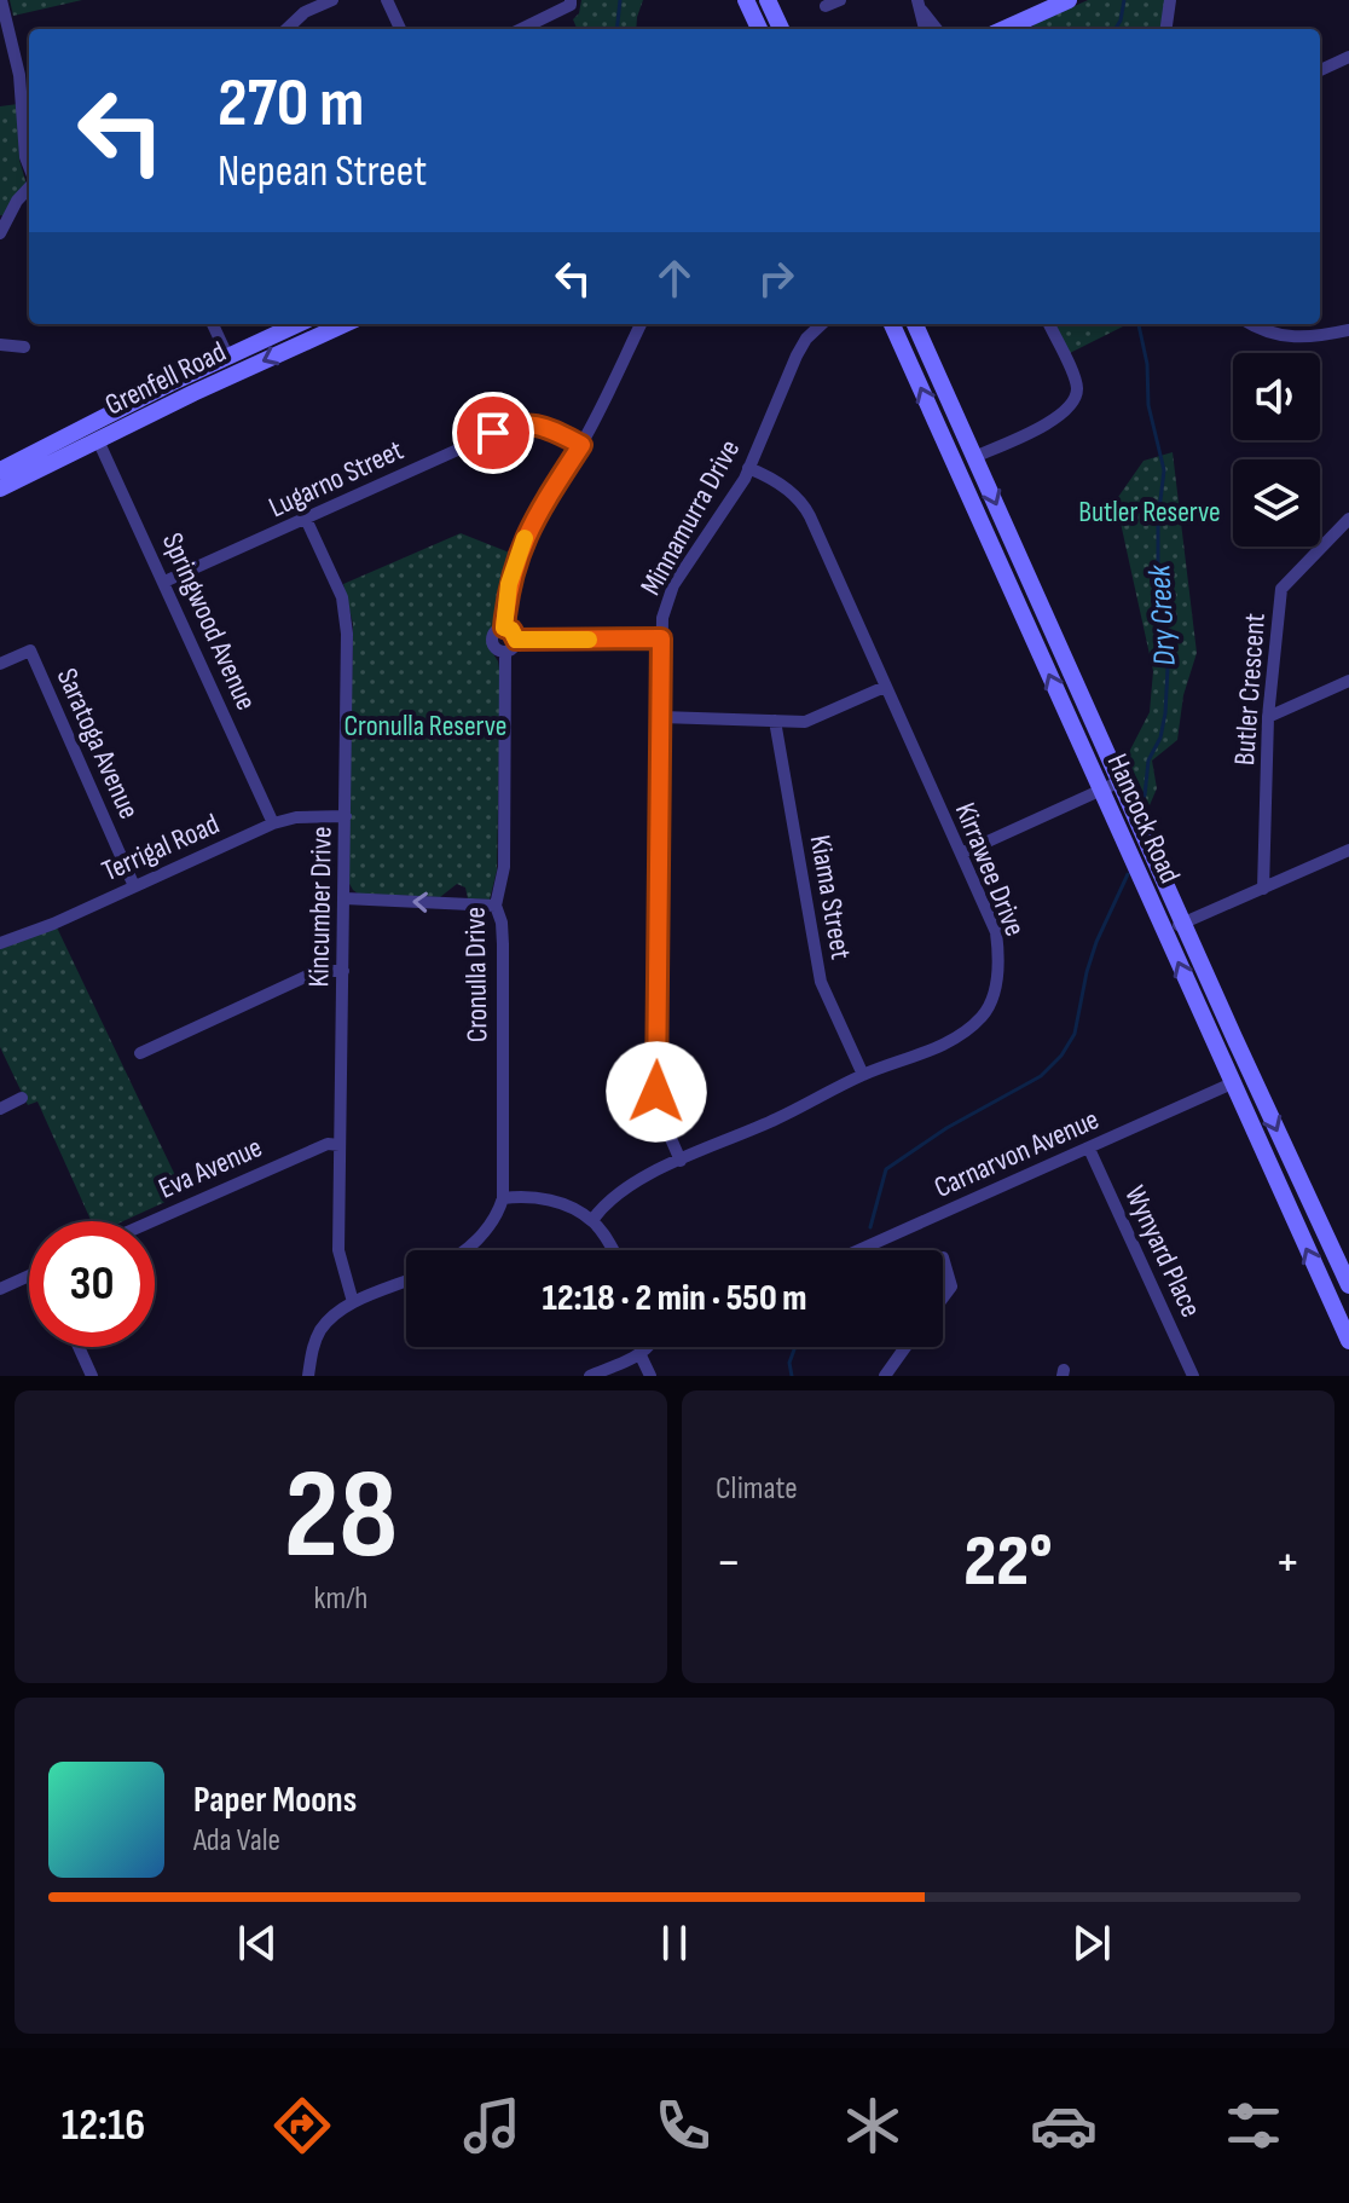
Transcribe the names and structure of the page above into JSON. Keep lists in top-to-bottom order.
{
  "streets": {
    "main road": ["Grenfell Road", "Hancock Road"],
    "street": [
      "Lugarno Street",
      "Minnamurra Drive",
      "Springwood Avenue",
      "Butler Crescent",
      "Saratoga Avenue",
      "Terrigal Road",
      "Kirrawee Drive",
      "Kiama Street",
      "Kincumber Drive",
      "Cronulla Drive",
      "Carnarvon Avenue",
      "Eva Avenue",
      "Wynyard Place"
    ]
  },
  "crossings": [
    ["Grenfell Road", "Springwood Avenue"],
    ["Lugarno Street", "Springwood Avenue"],
    ["Lugarno Street", "Kincumber Drive"],
    ["Minnamurra Drive", "Kirrawee Drive"],
    ["Springwood Avenue", "Terrigal Road"],
    ["Saratoga Avenue", "Terrigal Road"],
    ["Hancock Road", "Carnarvon Avenue"],
    ["Terrigal Road", "Kincumber Drive"],
    ["Kirrawee Drive", "Kiama Street"],
    ["Kincumber Drive", "Eva Avenue"],
    ["Carnarvon Avenue", "Wynyard Place"]
  ],
  "water": ["Dry Creek"],
  "parks": ["Butler Reserve", "Cronulla Reserve"],
  "page": {
    "turn": ["270 m", "Nepean Street"],
    "limit": "30",
    "trip": "12:18 · 2 min · 550 m",
    "tile": [
      ["28", "km/h"],
      "Climate"
    ],
    "heat": ["−", "22°", "+"],
    "song": ["Paper Moons", "Ada Vale"],
    "tabs": "12:16"
  }
}
